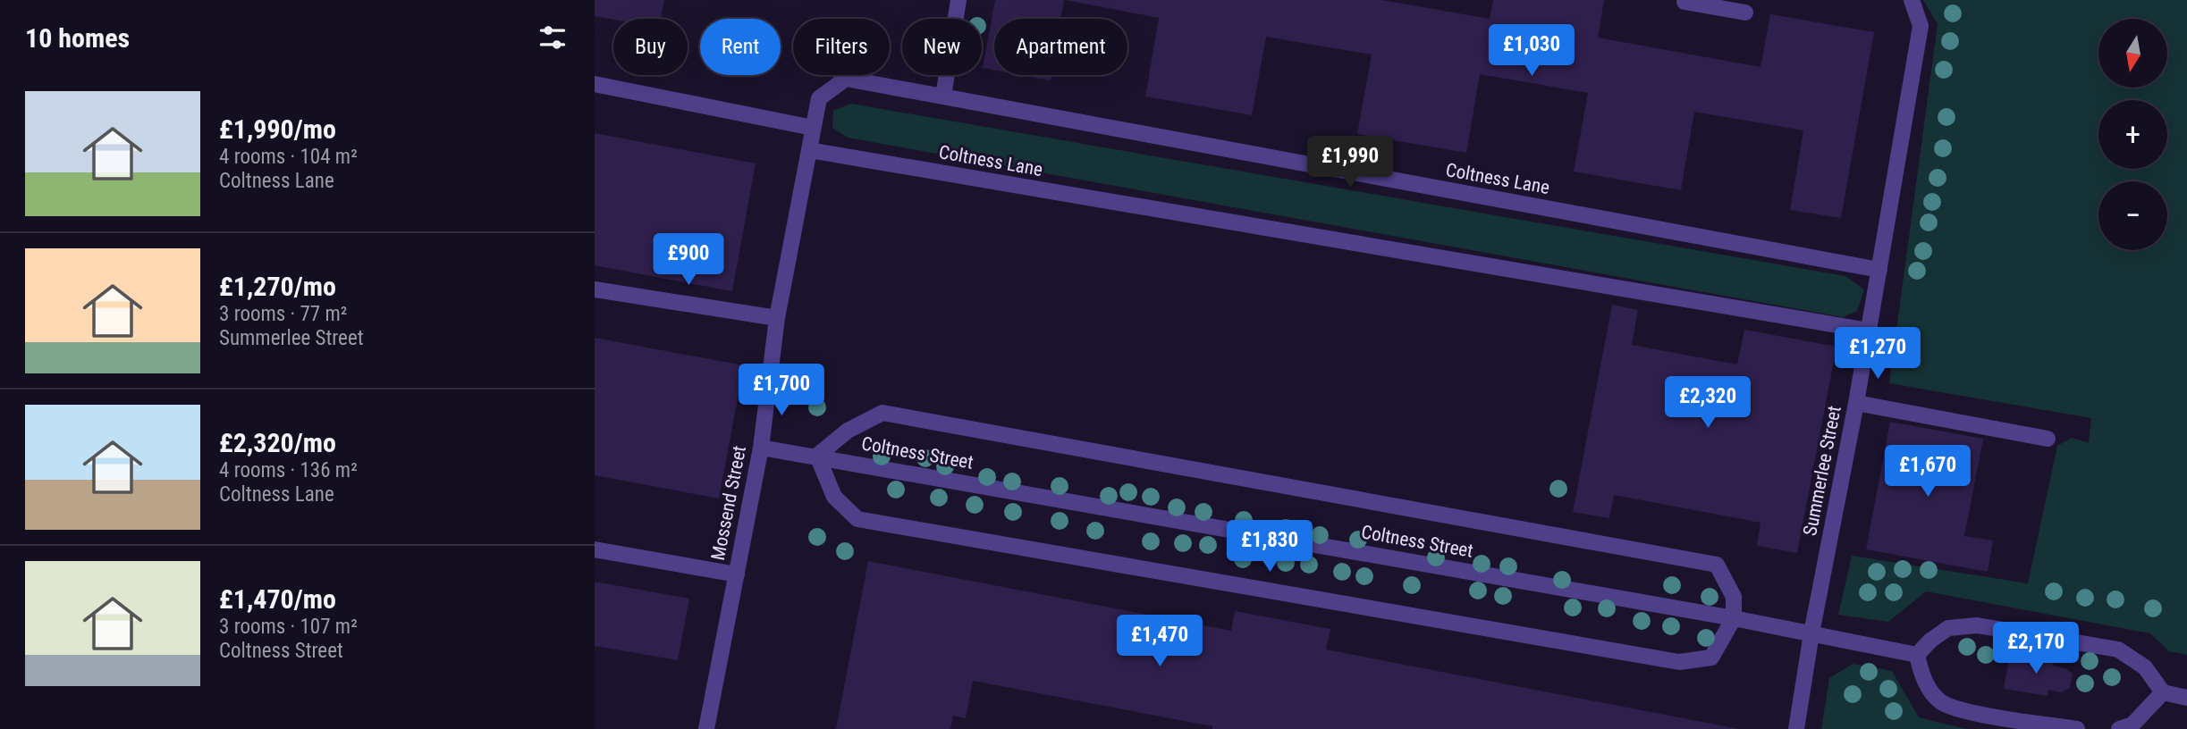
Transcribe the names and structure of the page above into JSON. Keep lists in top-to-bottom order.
{
  "streets": {
    "street": [
      "Coltness Lane",
      "Coltness Street",
      "Summerlee Street",
      "Mossend Street"
    ]
  },
  "crossings": [
    ["Coltness Lane", "Summerlee Street"],
    ["Coltness Lane", "Mossend Street"],
    ["Coltness Street", "Summerlee Street"],
    ["Coltness Street", "Mossend Street"]
  ],
  "north": "bottom",
  "page": {
    "heading": "10 homes",
    "map_buttons": ["+", "−"],
    "chip": [
      "Buy",
      "Rent",
      "Filters",
      "New",
      "Apartment"
    ],
    "price": [
      "£1,030",
      "£1,990",
      "£900",
      "£1,270",
      "£1,700",
      "£2,320",
      "£1,670",
      "£1,830",
      "£1,470",
      "£2,170"
    ],
    "list": [
      {
        "name": "£1,990/mo",
        "note": "4 rooms · 104 m² · Coltness Lane"
      },
      {
        "name": "£1,270/mo",
        "note": "3 rooms · 77 m² · Summerlee Street"
      },
      {
        "name": "£2,320/mo",
        "note": "4 rooms · 136 m² · Coltness Lane"
      },
      {
        "name": "£1,470/mo",
        "note": "3 rooms · 107 m² · Coltness Street"
      }
    ]
  }
}
